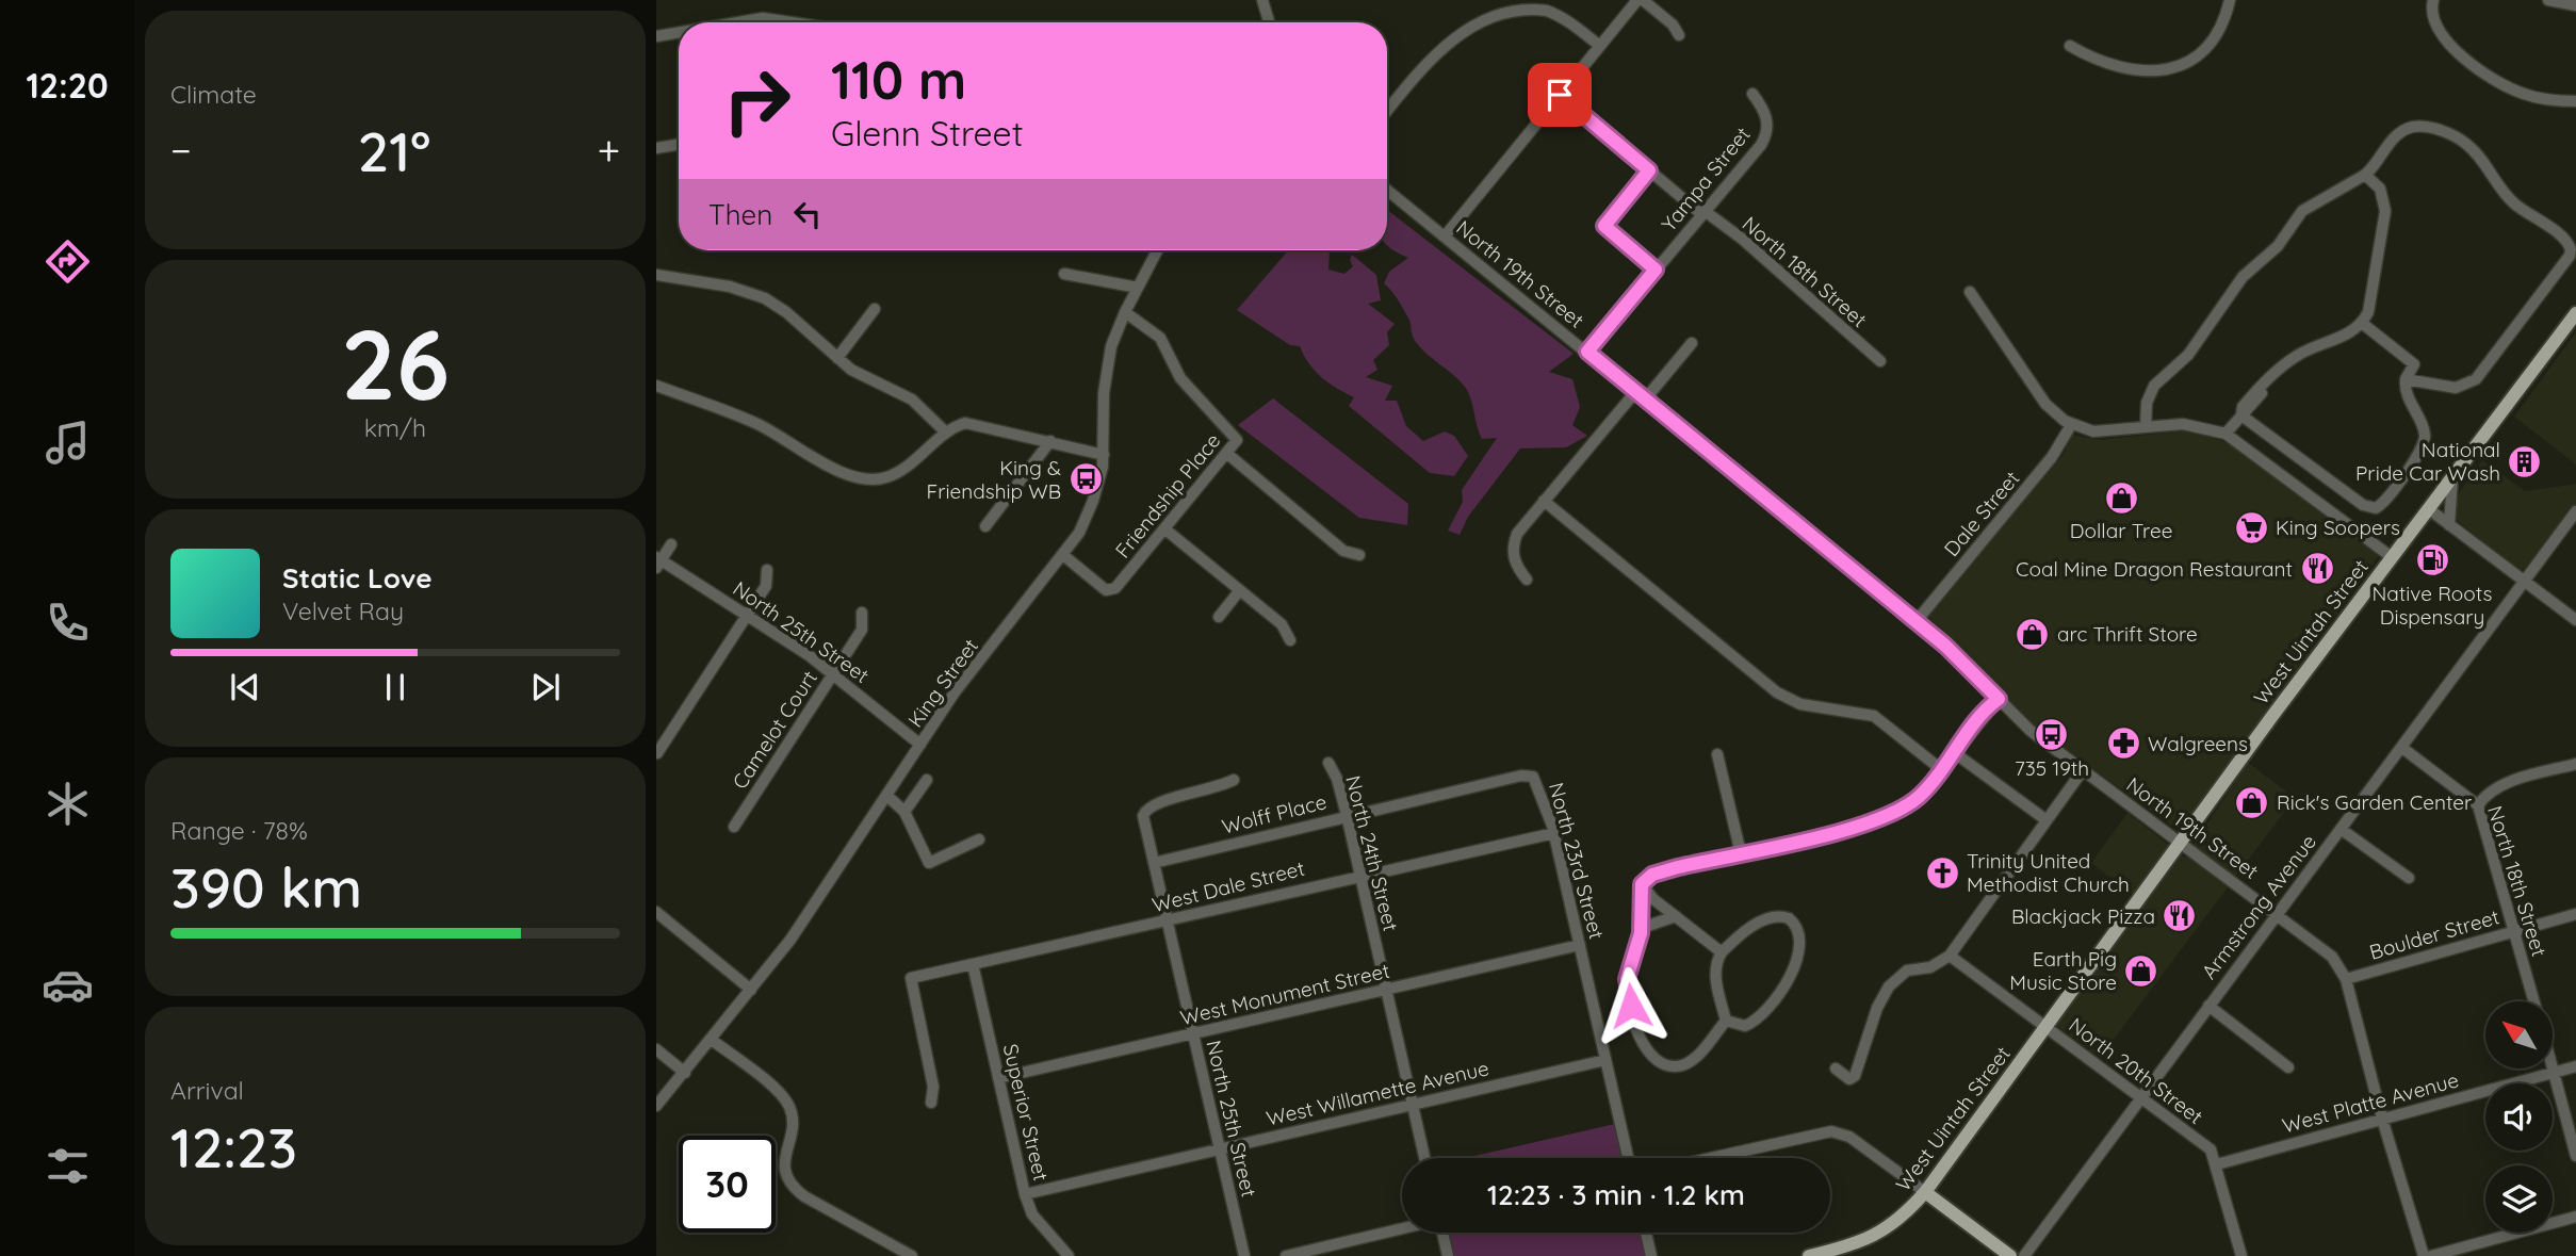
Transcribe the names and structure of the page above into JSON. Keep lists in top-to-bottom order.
{
  "streets": {
    "main road": ["West Uintah Street"],
    "street": [
      "Yampa Street",
      "North 18th Street",
      "North 19th Street",
      "Friendship Place",
      "Dale Street",
      "North 25th Street",
      "King Street",
      "Camelot Court",
      "Wolff Place",
      "North 24th Street",
      "North 23rd Street",
      "West Dale Street",
      "Armstrong Avenue",
      "Boulder Street",
      "West Monument Street",
      "North 20th Street",
      "West Willamette Avenue",
      "West Platte Avenue",
      "Superior Street"
    ]
  },
  "crossings": [
    ["Yampa Street", "North 18th Street"],
    ["Yampa Street", "North 19th Street"],
    ["North 18th Street", "Armstrong Avenue"],
    ["North 18th Street", "Boulder Street"],
    ["North 19th Street", "Dale Street"],
    ["North 19th Street", "West Uintah Street"],
    ["North 19th Street", "Armstrong Avenue"],
    ["North 19th Street", "Boulder Street"],
    ["North 19th Street", "West Platte Avenue"],
    ["Friendship Place", "King Street"],
    ["North 25th Street", "King Street"],
    ["North 25th Street", "Camelot Court"],
    ["North 25th Street", "Wolff Place"],
    ["North 25th Street", "West Dale Street"],
    ["North 25th Street", "West Monument Street"],
    ["North 25th Street", "West Willamette Avenue"],
    ["West Uintah Street", "North 20th Street"],
    ["Wolff Place", "North 24th Street"],
    ["Wolff Place", "North 23rd Street"],
    ["North 24th Street", "West Dale Street"],
    ["North 24th Street", "West Monument Street"],
    ["North 24th Street", "West Willamette Avenue"],
    ["North 23rd Street", "West Dale Street"],
    ["North 23rd Street", "West Monument Street"],
    ["North 23rd Street", "West Willamette Avenue"],
    ["West Dale Street", "Superior Street"],
    ["Armstrong Avenue", "North 20th Street"],
    ["West Monument Street", "Superior Street"],
    ["North 20th Street", "West Platte Avenue"],
    ["West Willamette Avenue", "Superior Street"]
  ],
  "places": {
    "building": ["National Pride Car Wash"],
    "bus stop": ["King & Friendship WB", "735 19th"],
    "shop": [
      "Dollar Tree",
      "arc Thrift Store",
      "Rick's Garden Center",
      "Earth Pig Music Store"
    ],
    "supermarket": ["King Soopers"],
    "fuel station": ["Native Roots Dispensary"],
    "restaurant": ["Coal Mine Dragon Restaurant", "Blackjack Pizza"],
    "pharmacy": ["Walgreens"],
    "church": ["Trinity United Methodist Church"]
  },
  "north": "top left",
  "page": {
    "tabs": "12:20",
    "tile": [
      "Climate",
      ["26", "km/h"],
      ["Range · 78%", "390 km"],
      ["Arrival", "12:23"]
    ],
    "turn": ["110 m", "Glenn Street"],
    "heat": ["−", "21°", "+"],
    "then": "Then",
    "song": ["Static Love", "Velvet Ray"],
    "limit": "30",
    "trip": "12:23 · 3 min · 1.2 km"
  }
}
